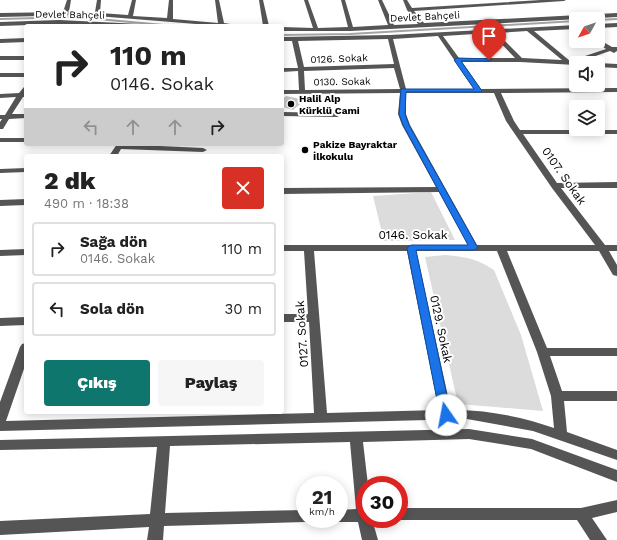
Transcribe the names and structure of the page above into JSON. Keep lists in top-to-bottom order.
{
  "streets": {
    "street": [
      "Devlet Bahçeli",
      "0126. Sokak",
      "0130. Sokak",
      "0107. Sokak",
      "0146. Sokak",
      "0129. Sokak",
      "0127. Sokak"
    ]
  },
  "crossings": [
    ["0130. Sokak", "0107. Sokak"],
    ["0107. Sokak", "0146. Sokak"],
    ["0146. Sokak", "0129. Sokak"],
    ["0146. Sokak", "0127. Sokak"]
  ],
  "places": ["Halil Alp Kürklü Cami", "Pakize Bayraktar İlkokulu"],
  "north": "bottom left",
  "page": {
    "turn": ["110 m", "0146. Sokak"],
    "heading": ["2 dk", "490 m · 18:38"],
    "list": [
      {
        "name": "Sağa dön",
        "note": "0146. Sokak",
        "value": "110 m"
      },
      {
        "name": "Sola dön",
        "value": "30 m"
      }
    ],
    "buttons": ["Çıkış", "Paylaş"],
    "speed": "21 km/h",
    "limit": "30"
  }
}
